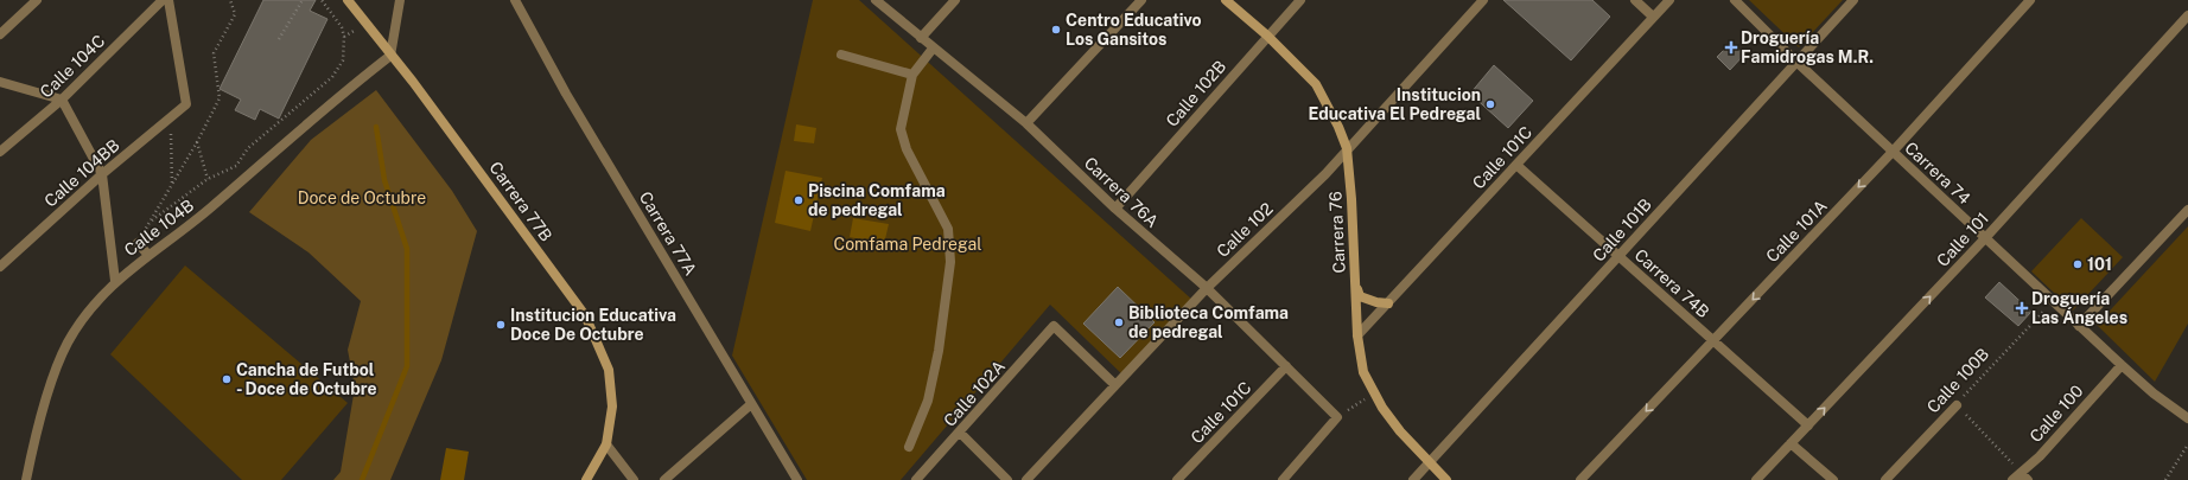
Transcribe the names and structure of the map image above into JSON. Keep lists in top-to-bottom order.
{
  "streets": {
    "street": [
      "Calle 104C",
      "Calle 102B",
      "Calle 101C",
      "Calle 104BB",
      "Carrera 74",
      "Carrera 76A",
      "Carrera 77B",
      "Calle 104B",
      "Calle 102",
      "Calle 101B",
      "Calle 101A",
      "Carrera 76",
      "Carrera 77A",
      "Calle 101",
      "Carrera 74B",
      "Calle 100B",
      "Calle 102A",
      "Calle 100"
    ]
  },
  "crossings": [
    ["Calle 102B", "Carrera 76A"],
    ["Calle 102B", "Carrera 76"],
    ["Calle 101C", "Carrera 76A"],
    ["Calle 101C", "Carrera 76"],
    ["Calle 101C", "Carrera 74B"],
    ["Carrera 74", "Calle 101B"],
    ["Carrera 74", "Calle 101A"],
    ["Carrera 74", "Calle 101"],
    ["Carrera 74", "Calle 100B"],
    ["Carrera 74", "Calle 100"],
    ["Carrera 76A", "Calle 102"],
    ["Carrera 77B", "Calle 104B"],
    ["Calle 102", "Carrera 76"],
    ["Calle 102", "Calle 102A"],
    ["Calle 101B", "Carrera 76"],
    ["Calle 101B", "Carrera 74B"],
    ["Calle 101A", "Carrera 74B"],
    ["Calle 101", "Carrera 74B"]
  ],
  "one_way": ["Calle 101A", "Calle 101"],
  "parks": ["Doce de Octubre", "Comfama Pedregal"],
  "places": {
    "other": [
      "Centro Educativo Los Gansitos",
      "Institucion Educativa El Pedregal",
      "Piscina Comfama de pedregal",
      "101",
      "Biblioteca Comfama de pedregal",
      "Institucion Educativa Doce De Octubre",
      "Cancha de Futbol - Doce de Octubre"
    ],
    "health": ["Droguería Famidrogas M.R.", "Droguería Las Ángeles"]
  }
}
